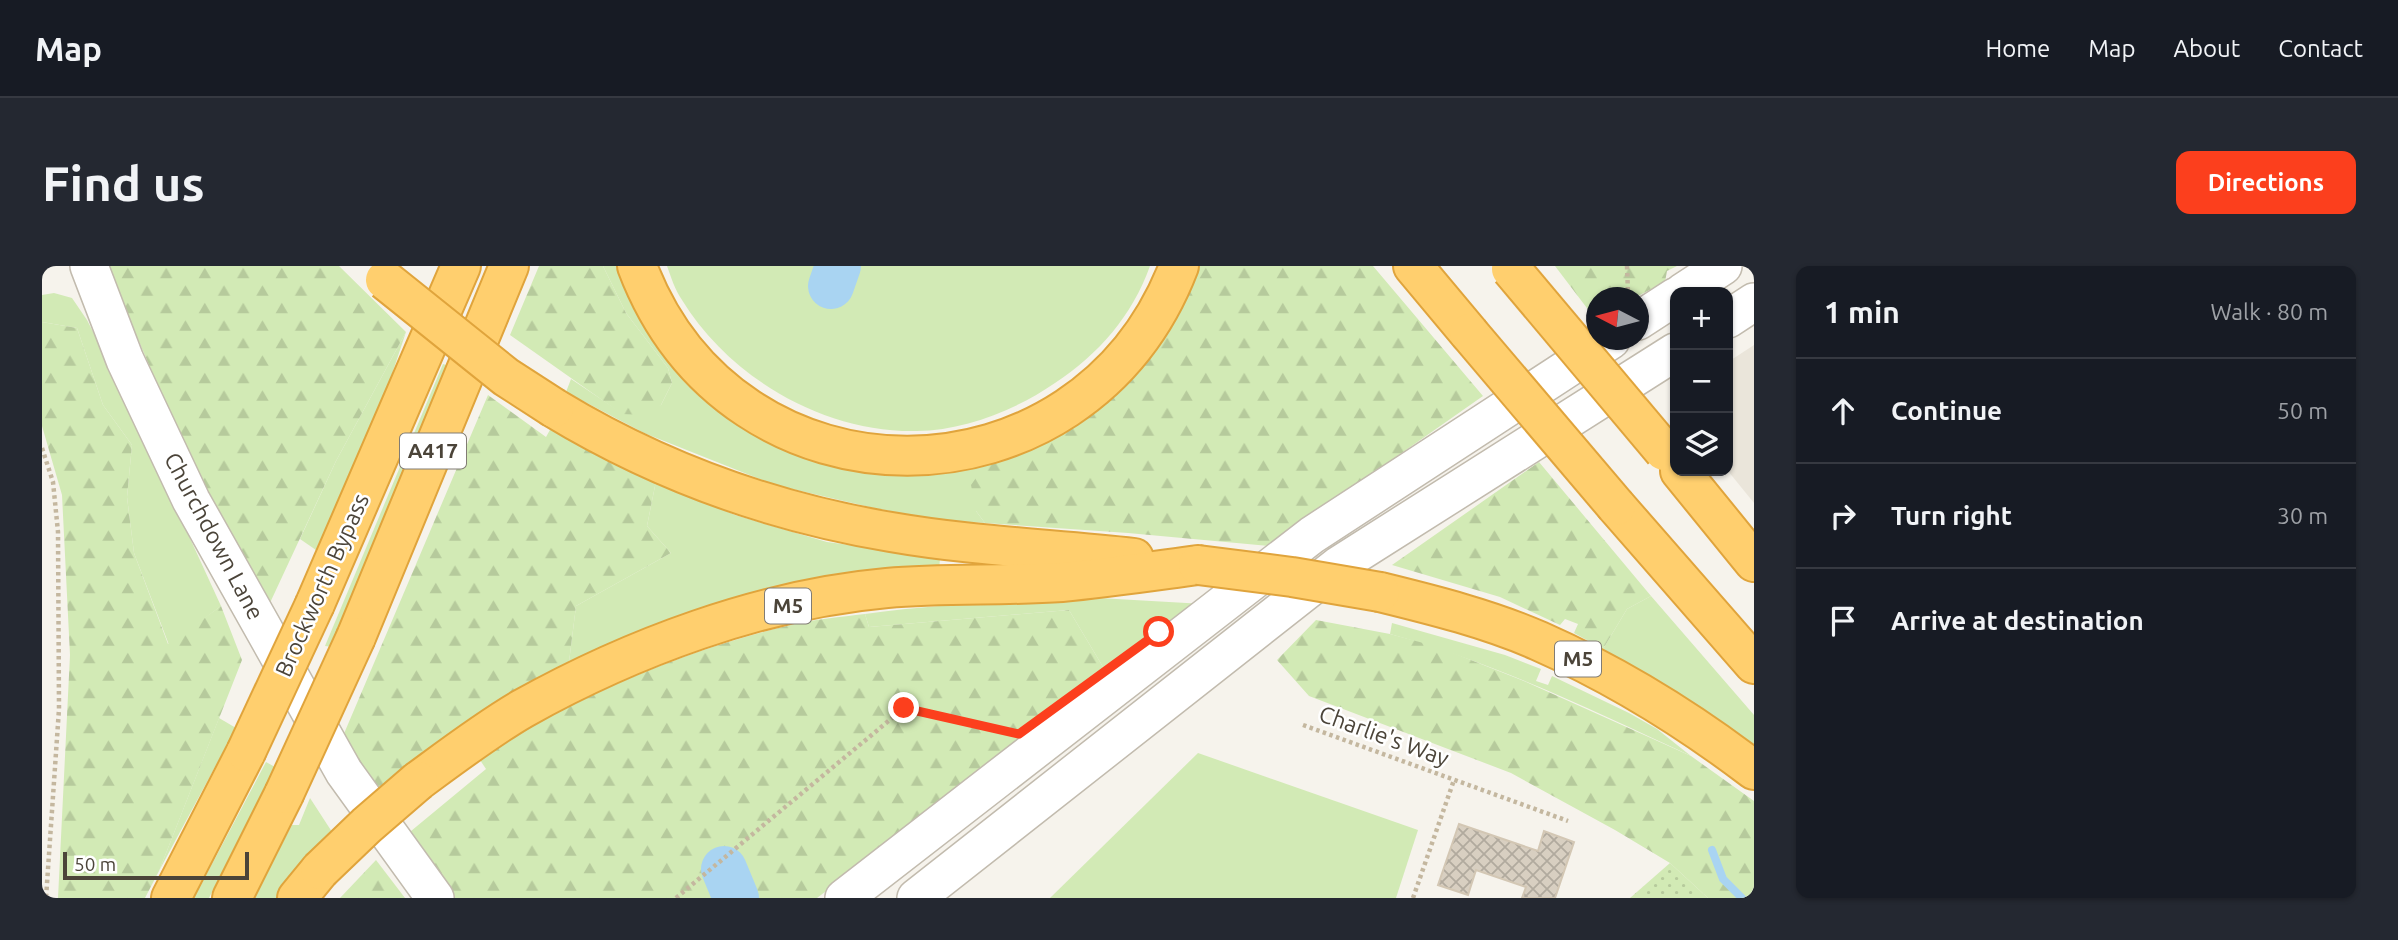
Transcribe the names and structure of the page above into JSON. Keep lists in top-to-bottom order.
{
  "streets": {
    "highway": ["A417", "Brockworth Bypass", "M5"],
    "street": ["Churchdown Lane"],
    "path": ["Charlie's Way"]
  },
  "scale_bar": "50 m",
  "north": "left",
  "page": {
    "header": "Map",
    "nav": [
      "Home",
      "Map",
      "About",
      "Contact"
    ],
    "buttons": "Directions",
    "title": "Find us",
    "heading": ["1 min", "Walk · 80 m"],
    "map_buttons": ["+", "−"],
    "list": [
      ["Continue", "50 m"],
      ["Turn right", "30 m"],
      "Arrive at destination"
    ],
    "scale": "50 m"
  }
}
